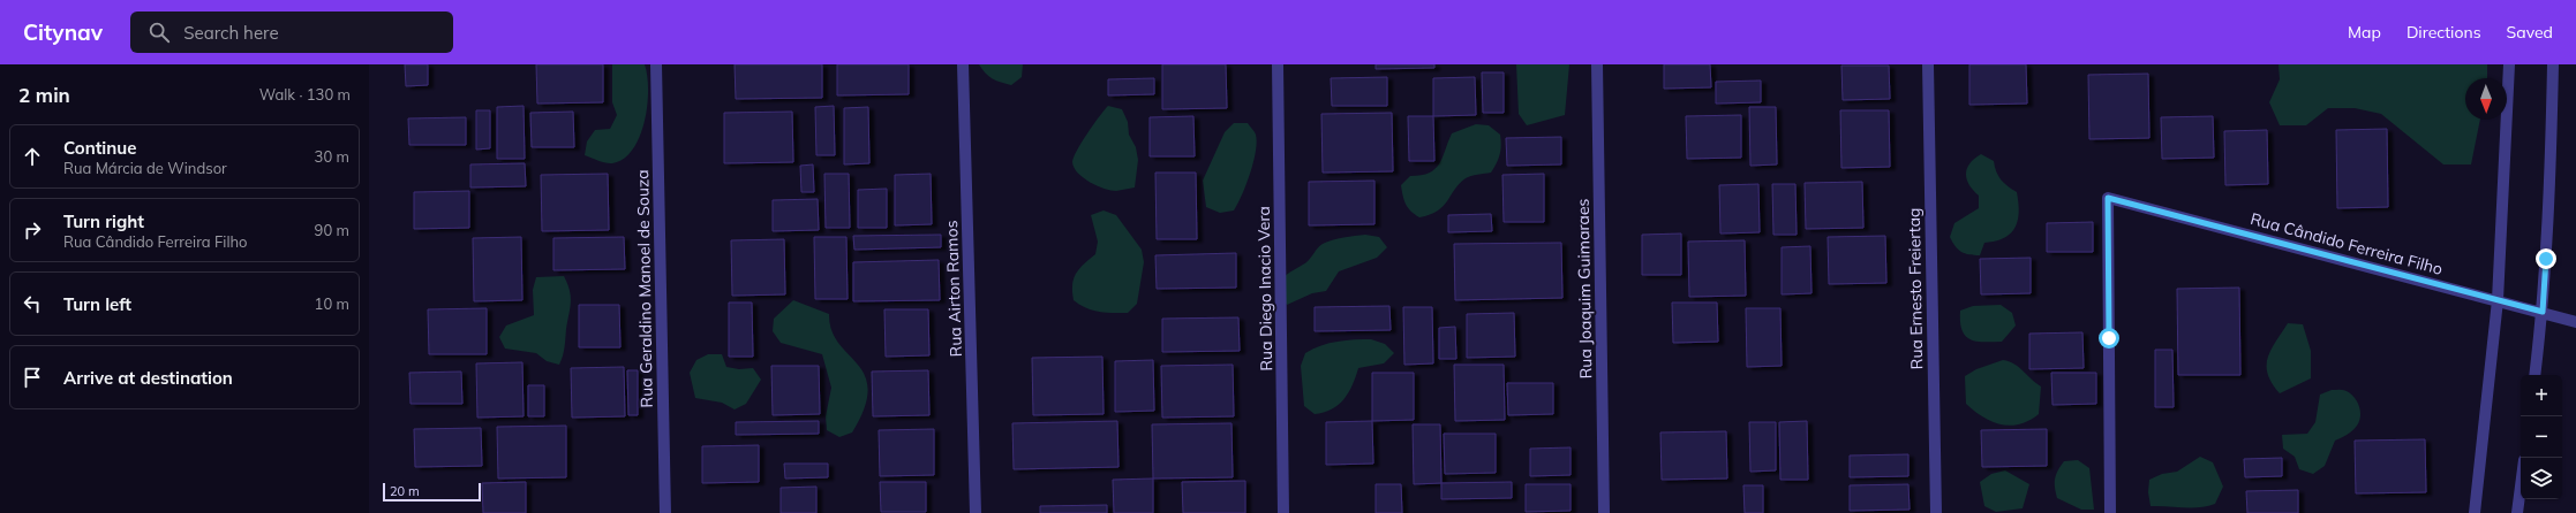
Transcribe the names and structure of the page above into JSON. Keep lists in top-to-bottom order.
{
  "streets": {
    "street": [
      "Rua Cândido Ferreira Filho",
      "Rua Geraldino Manoel de Souza",
      "Rua Airton Ramos",
      "Rua Diego Inacio Vera",
      "Rua Joaquim Guimaraes",
      "Rua Ernesto Freiertag"
    ]
  },
  "scale_bar": "20 m",
  "north": "bottom",
  "page": {
    "header": "Citynav",
    "search": "Search here",
    "nav": ["Map", "Directions", "Saved"],
    "heading": ["2 min", "Walk · 130 m"],
    "list": [
      ["Continue", "Rua Márcia de Windsor", "30 m"],
      ["Turn right", "Rua Cândido Ferreira Filho", "90 m"],
      ["Turn left", "10 m"],
      "Arrive at destination"
    ],
    "map_buttons": ["+", "−"],
    "scale": "20 m"
  }
}
